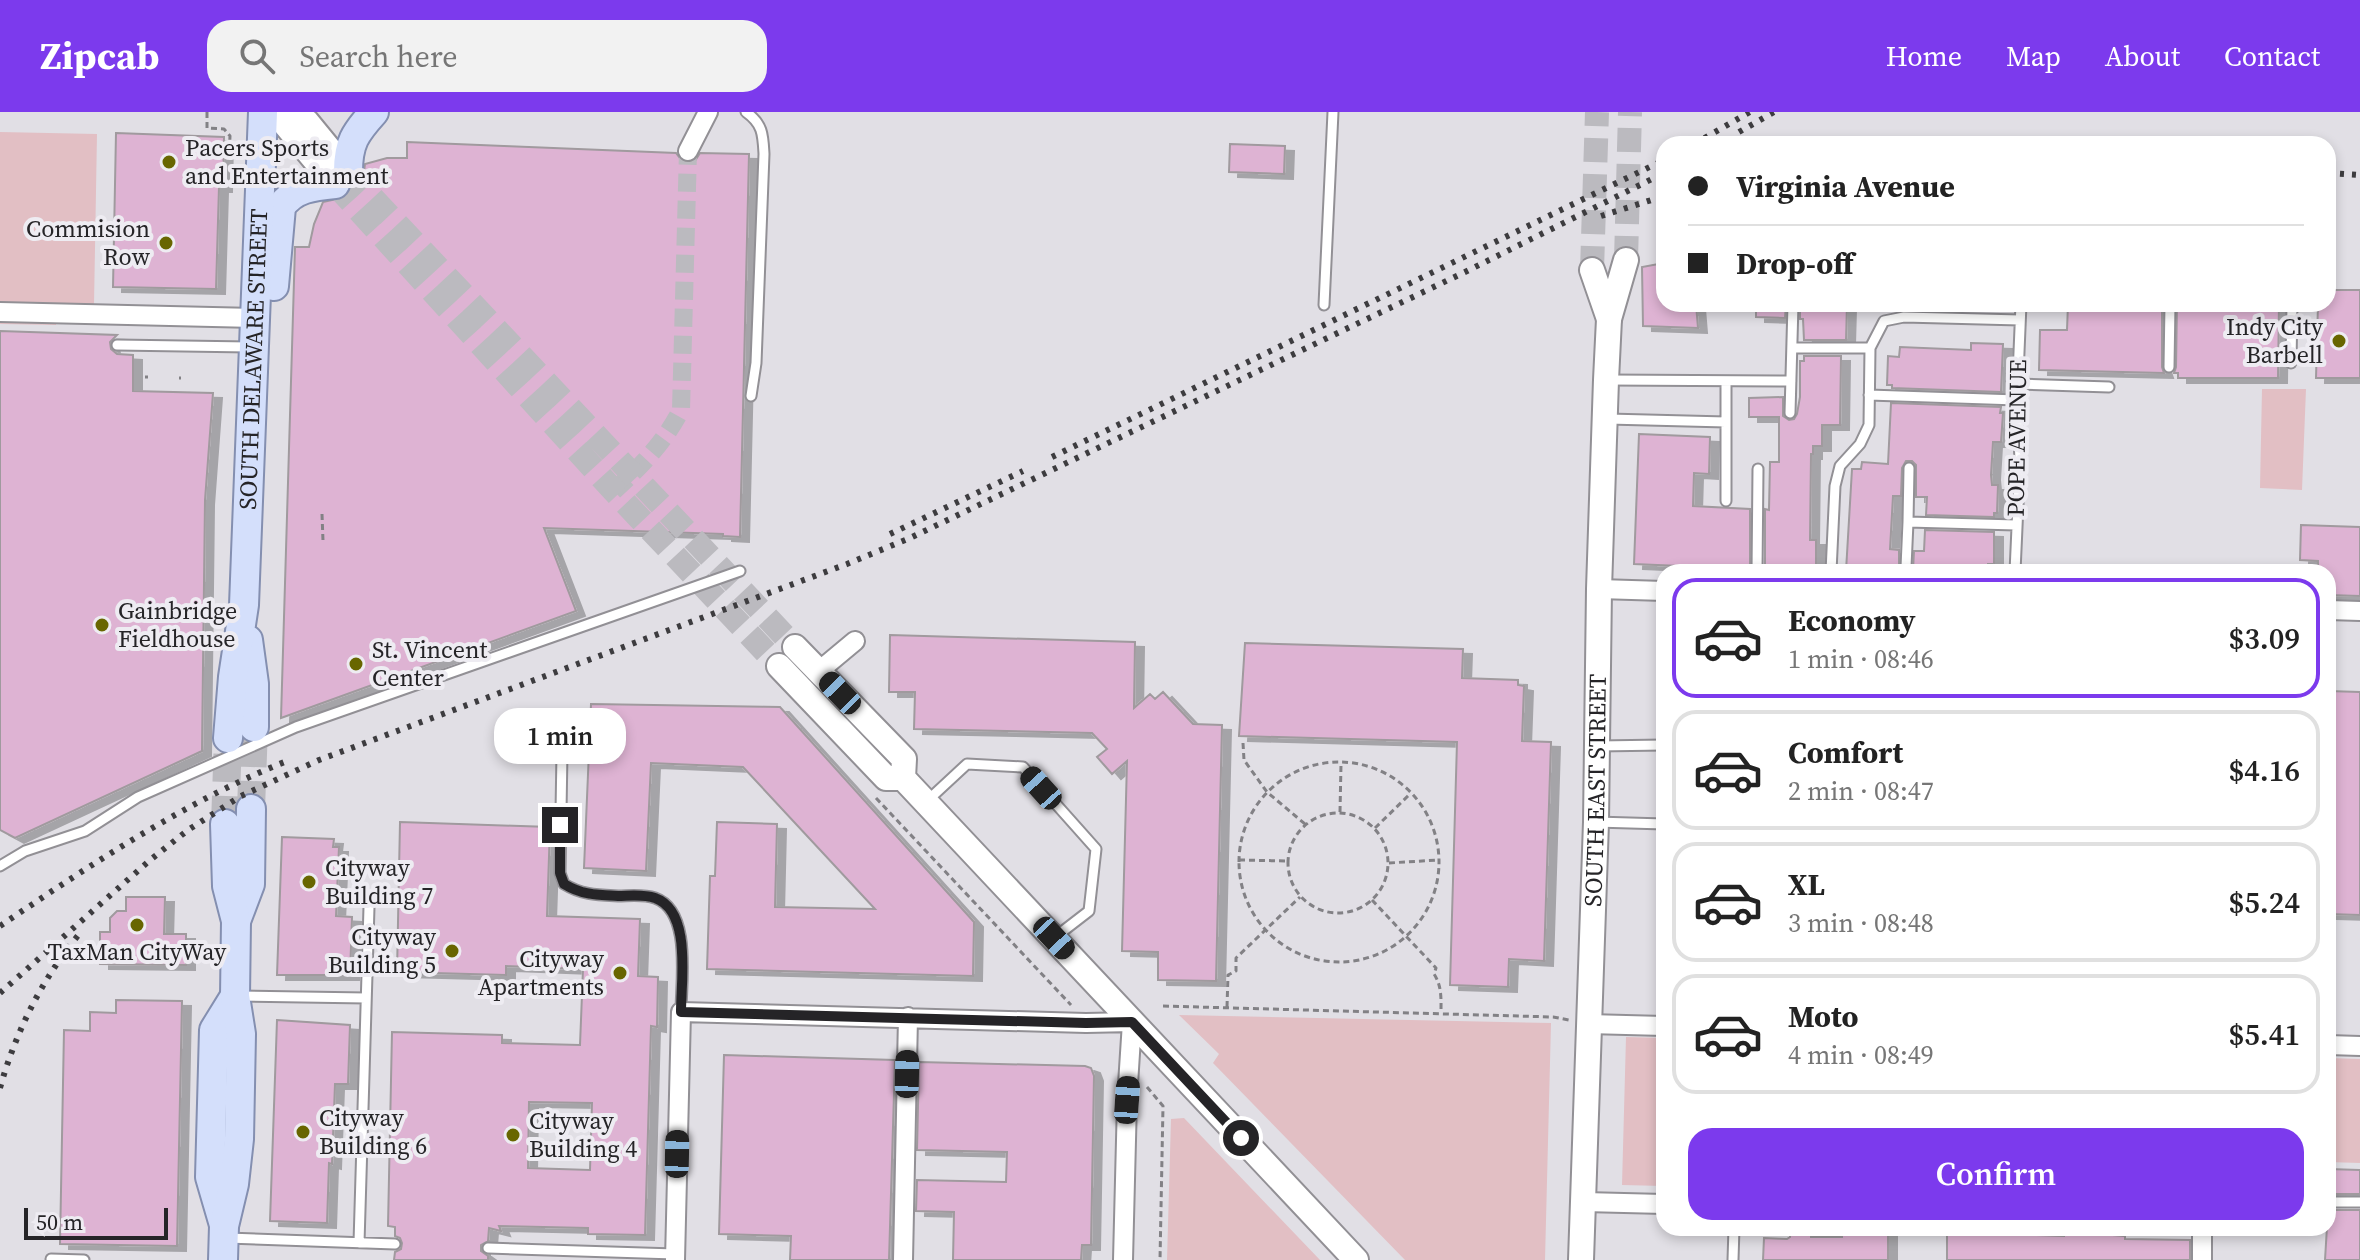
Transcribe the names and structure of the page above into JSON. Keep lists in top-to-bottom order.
{
  "streets": {
    "main road": ["SOUTH DELAWARE STREET"],
    "street": ["SOUTH EAST STREET"],
    "lane": ["POPE AVENUE"]
  },
  "places": [
    "Pacers Sports and Entertainment",
    "Commision Row",
    "Indy City Barbell",
    "Gainbridge Fieldhouse",
    "St. Vincent Center",
    "Cityway Building 7",
    "TaxMan CityWay",
    "Cityway Building 5",
    "Cityway Apartments",
    "Cityway Building 6",
    "Cityway Building 4"
  ],
  "scale_bar": "50 m",
  "page": {
    "header": "Zipcab",
    "search": "Search here",
    "nav": [
      "Home",
      "Map",
      "About",
      "Contact"
    ],
    "banner": ["Virginia Avenue", "Drop-off"],
    "list": [
      {
        "name": "Economy",
        "note": "1 min · 08:46",
        "value": "$3.09"
      },
      {
        "name": "Comfort",
        "note": "2 min · 08:47",
        "value": "$4.16"
      },
      {
        "name": "XL",
        "note": "3 min · 08:48",
        "value": "$5.24"
      },
      {
        "name": "Moto",
        "note": "4 min · 08:49",
        "value": "$5.41"
      }
    ],
    "bubble": "1 min",
    "buttons": "Confirm",
    "scale": "50 m"
  }
}
